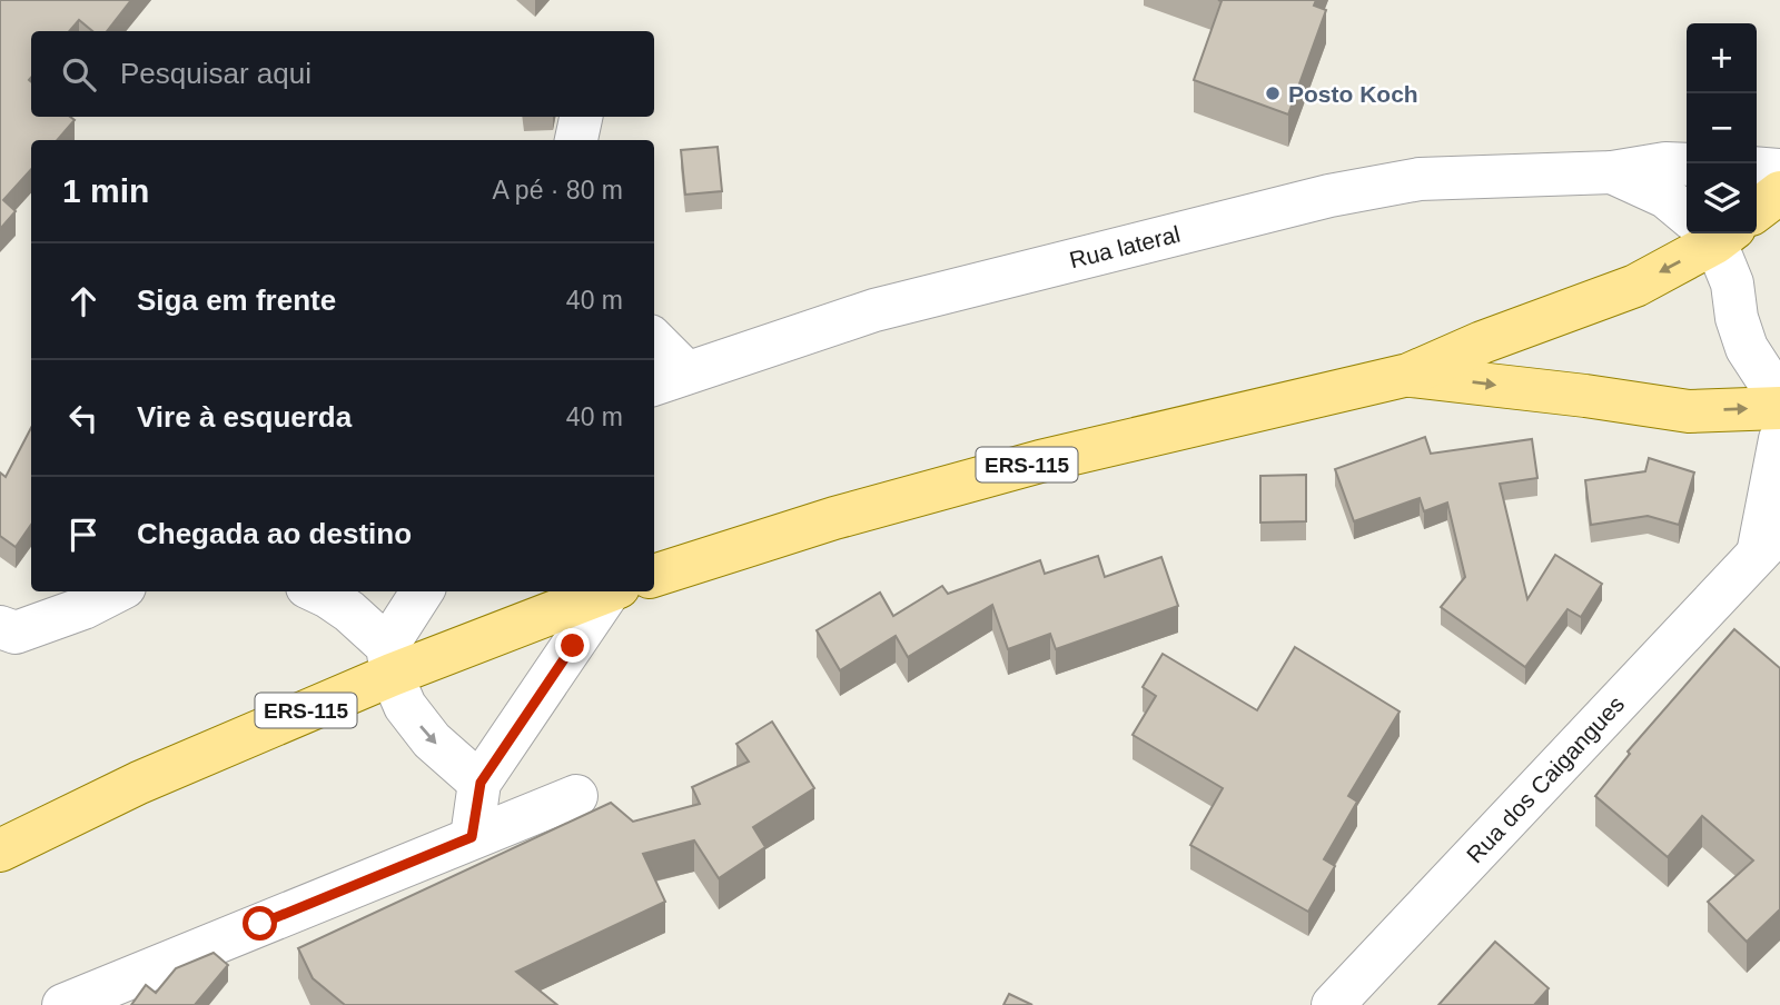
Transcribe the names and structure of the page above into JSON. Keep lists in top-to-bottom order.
{
  "streets": {
    "main road": ["ERS-115"],
    "street": ["Rua lateral", "Rua dos Caigangues"]
  },
  "places": ["Posto Koch"],
  "page": {
    "map_buttons": ["+", "−"],
    "search": "Pesquisar aqui",
    "heading": ["1 min", "A pé · 80 m"],
    "list": [
      ["Siga em frente", "40 m"],
      ["Vire à esquerda", "40 m"],
      "Chegada ao destino"
    ]
  }
}
